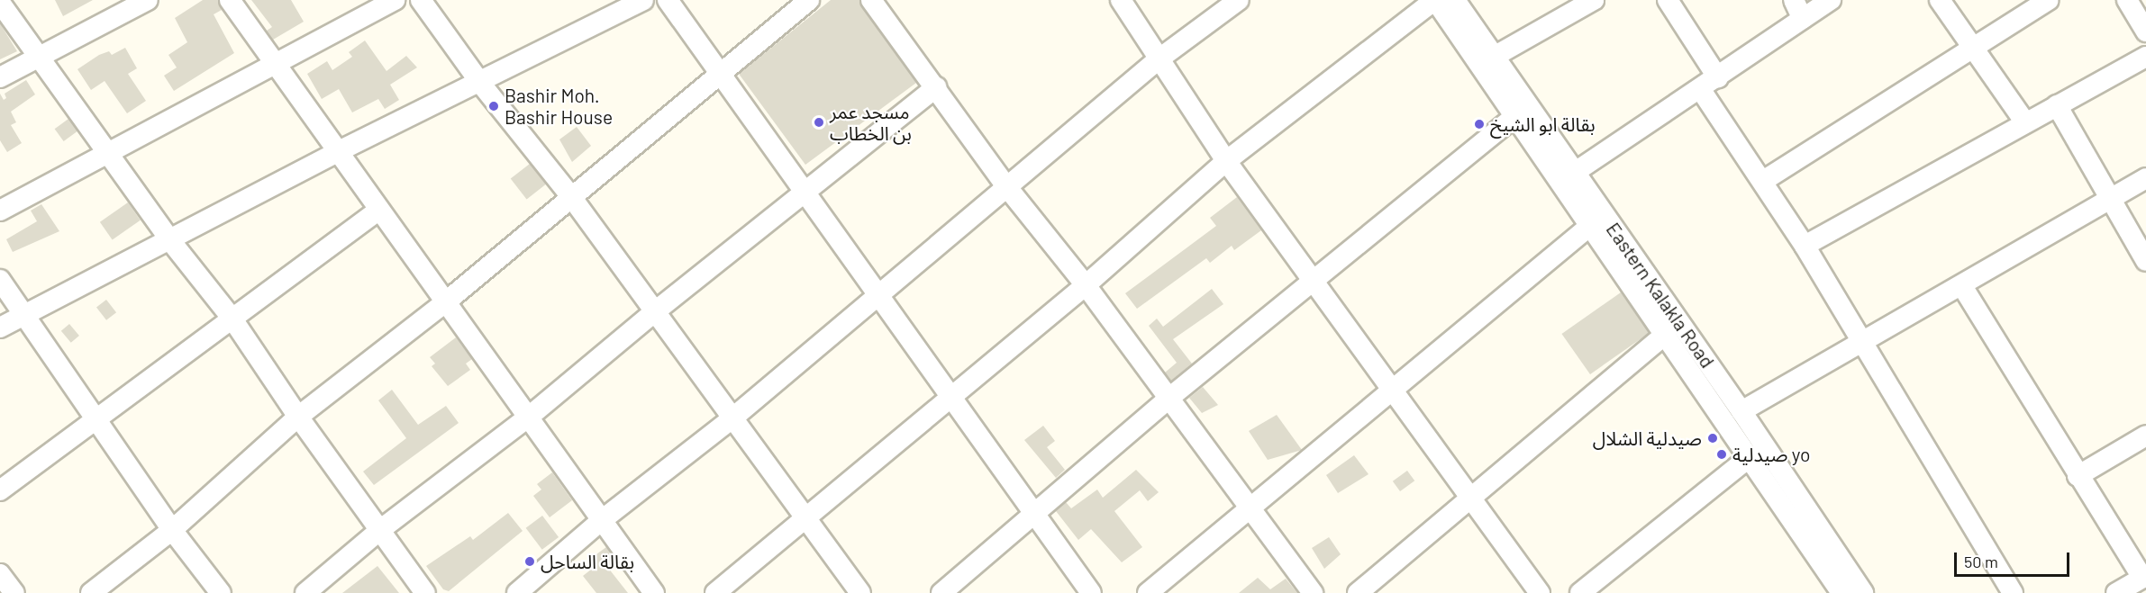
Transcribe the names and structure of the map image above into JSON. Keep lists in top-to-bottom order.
{
  "streets": {
    "street": ["Eastern Kalakla Road"]
  },
  "places": [
    "Bashir Moh. Bashir House",
    "مسجد عمر بن الخطاب",
    "بقالة ابو الشيخ",
    "صيدلية الشلال",
    "صيدلية yo",
    "بقالة الساحل"
  ],
  "scale_bar": "50 m"
}
